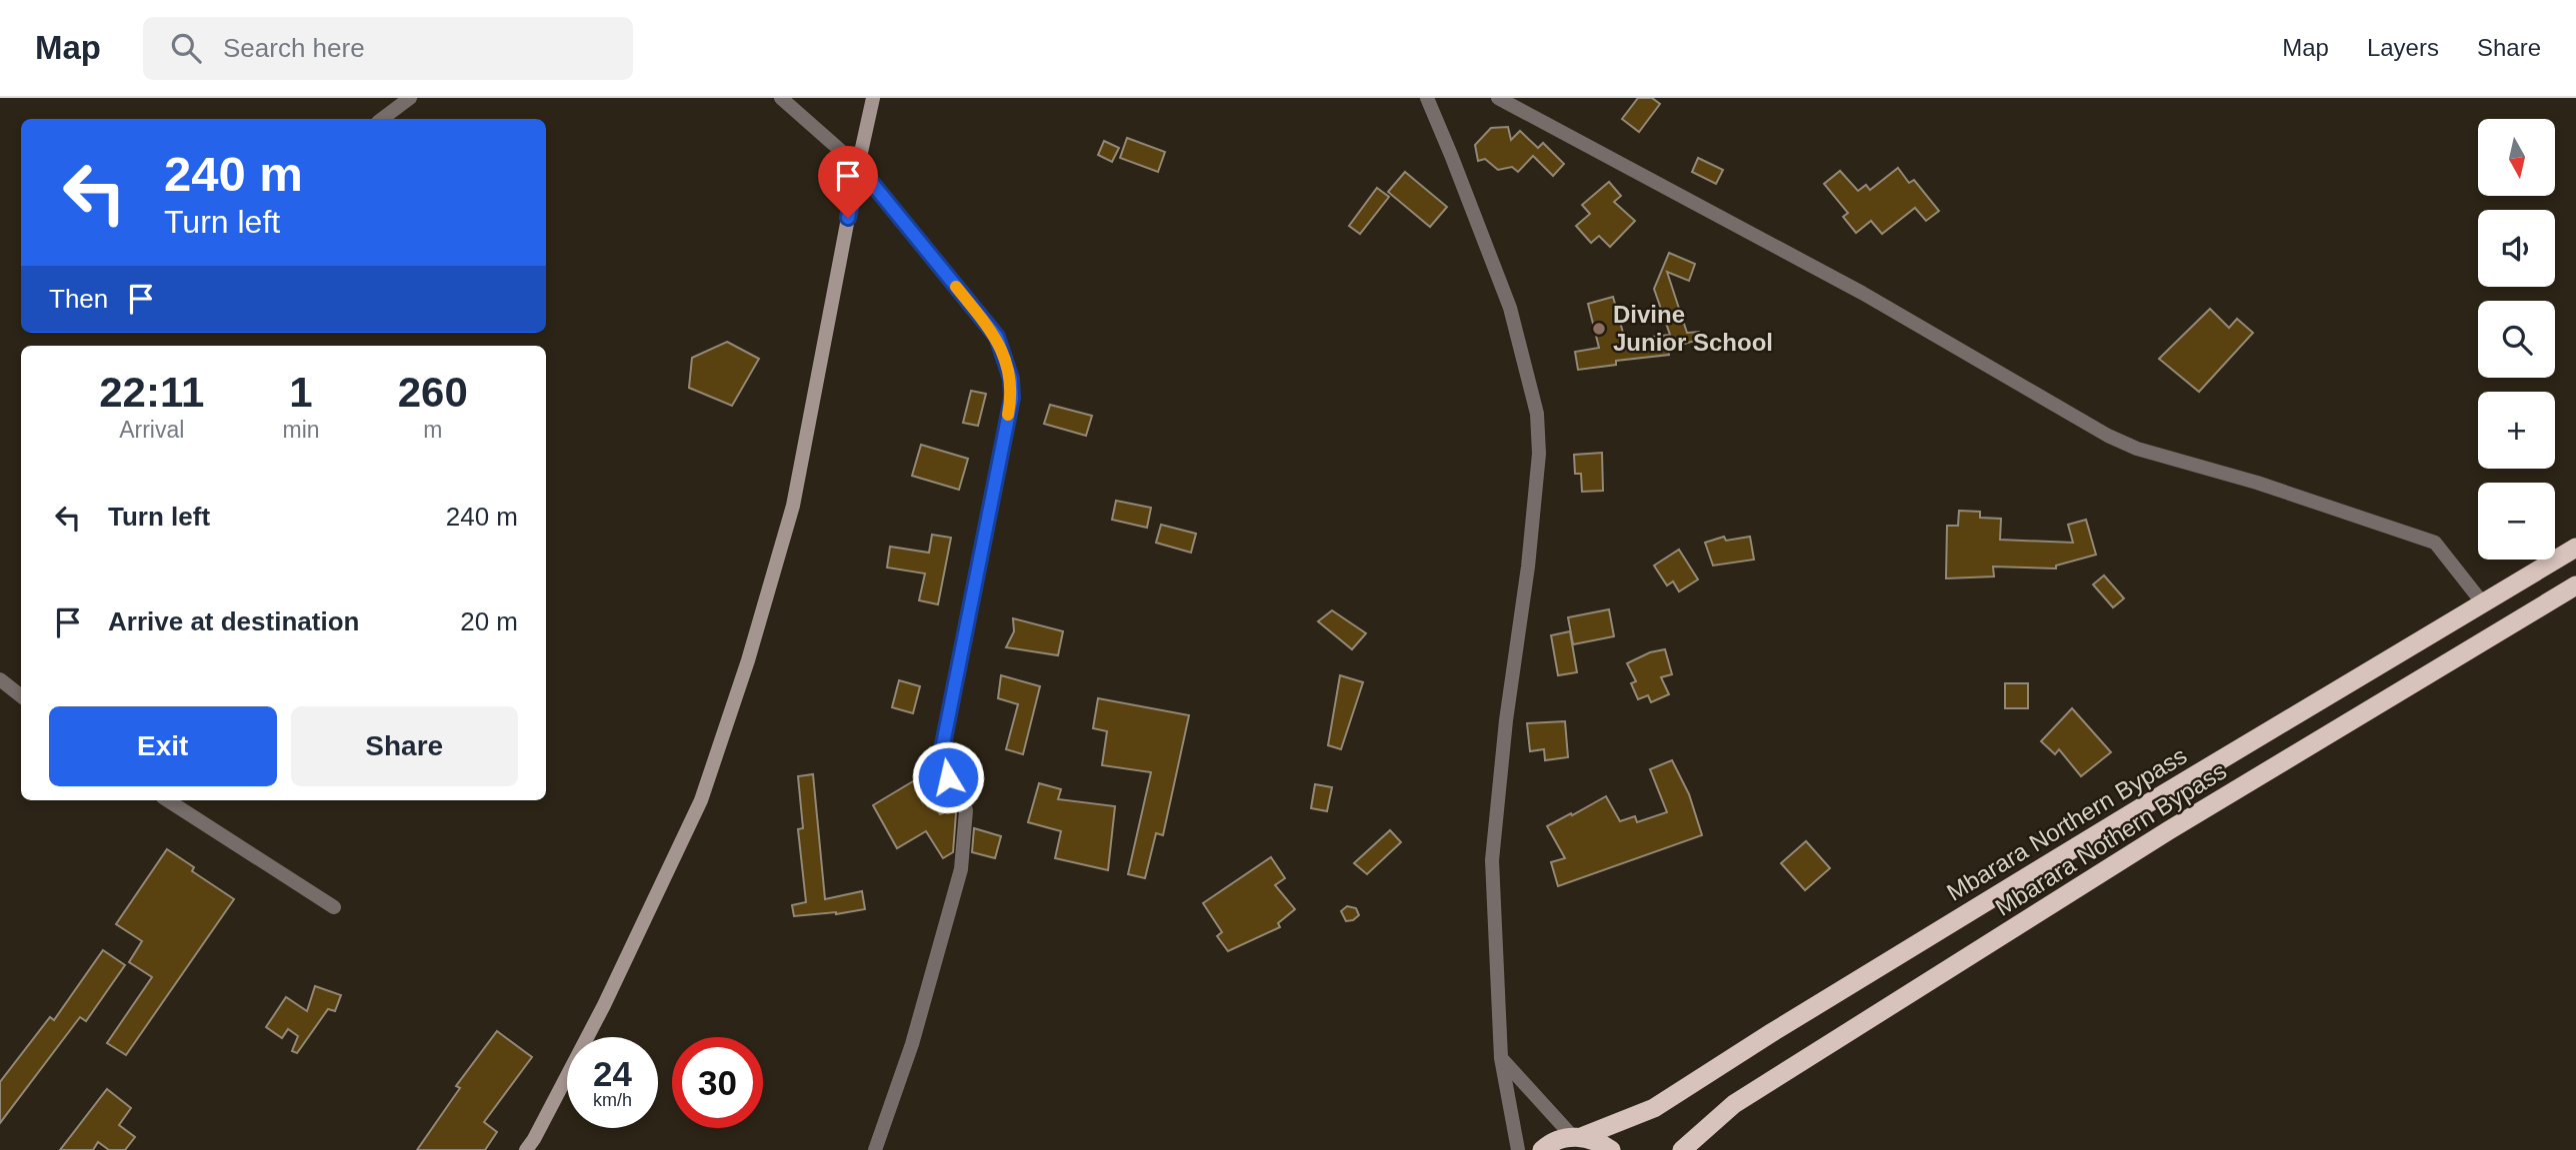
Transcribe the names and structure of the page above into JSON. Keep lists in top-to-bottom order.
{
  "streets": {
    "highway": ["Mbarara Northern Bypass", "Mbarara Nothern Bypass"]
  },
  "places": ["Divine Junior School"],
  "north": "bottom",
  "page": {
    "header": "Map",
    "search": "Search here",
    "nav": ["Map", "Layers", "Share"],
    "map_buttons": ["+", "−"],
    "turn": ["240 m", "Turn left"],
    "then": "Then",
    "eta": [
      "22:11",
      "Arrival",
      "1",
      "min",
      "260",
      "m"
    ],
    "list": [
      {
        "name": "Turn left",
        "value": "240 m"
      },
      {
        "name": "Arrive at destination",
        "value": "20 m"
      }
    ],
    "buttons": ["Exit", "Share"],
    "speed": "24 km/h",
    "limit": "30"
  }
}
